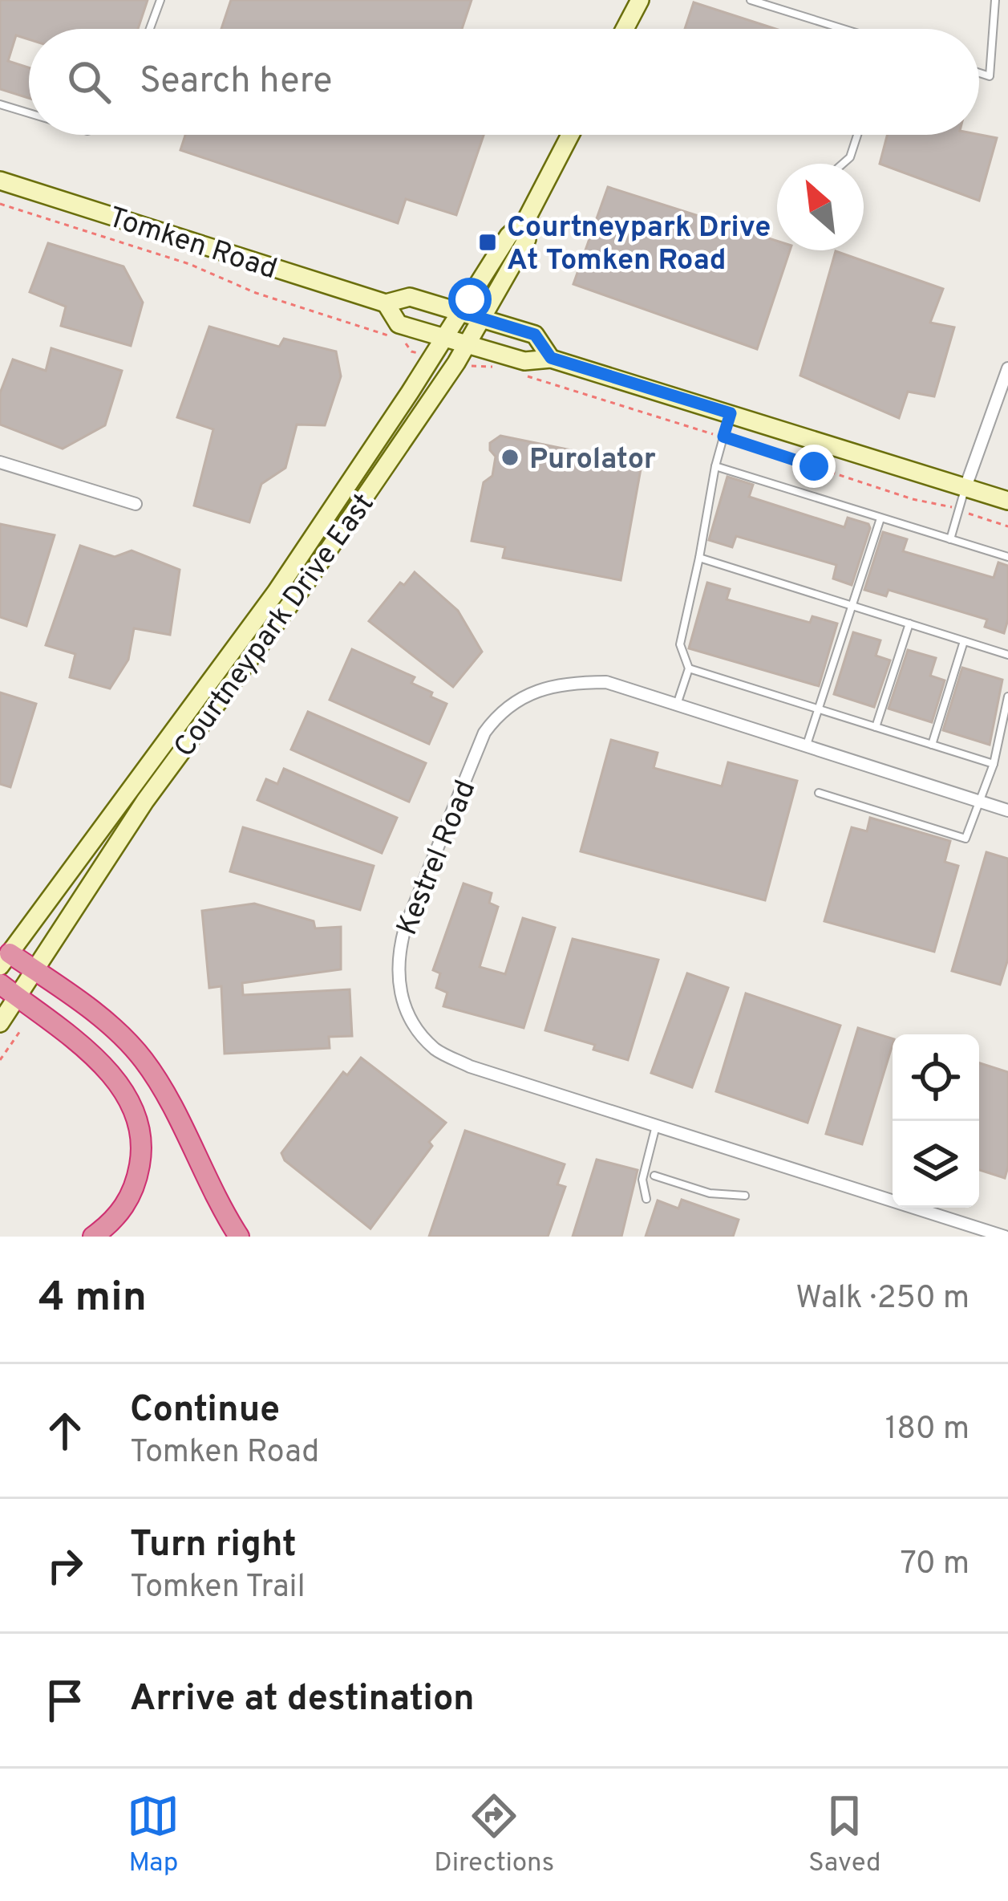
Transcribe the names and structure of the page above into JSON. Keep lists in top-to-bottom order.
{
  "streets": {
    "main road": ["Tomken Road", "Courtneypark Drive East"],
    "street": ["Kestrel Road"]
  },
  "crossings": [
    ["Tomken Road", "Courtneypark Drive East"]
  ],
  "places": {
    "transit": ["Courtneypark Drive At Tomken Road"],
    "other": ["Purolator"]
  },
  "north": "top left",
  "page": {
    "search": "Search here",
    "heading": ["4 min", "Walk · 250 m"],
    "list": [
      ["Continue", "Tomken Road", "180 m"],
      ["Turn right", "Tomken Trail", "70 m"],
      "Arrive at destination"
    ],
    "nav": ["Map", "Directions", "Saved"]
  }
}
